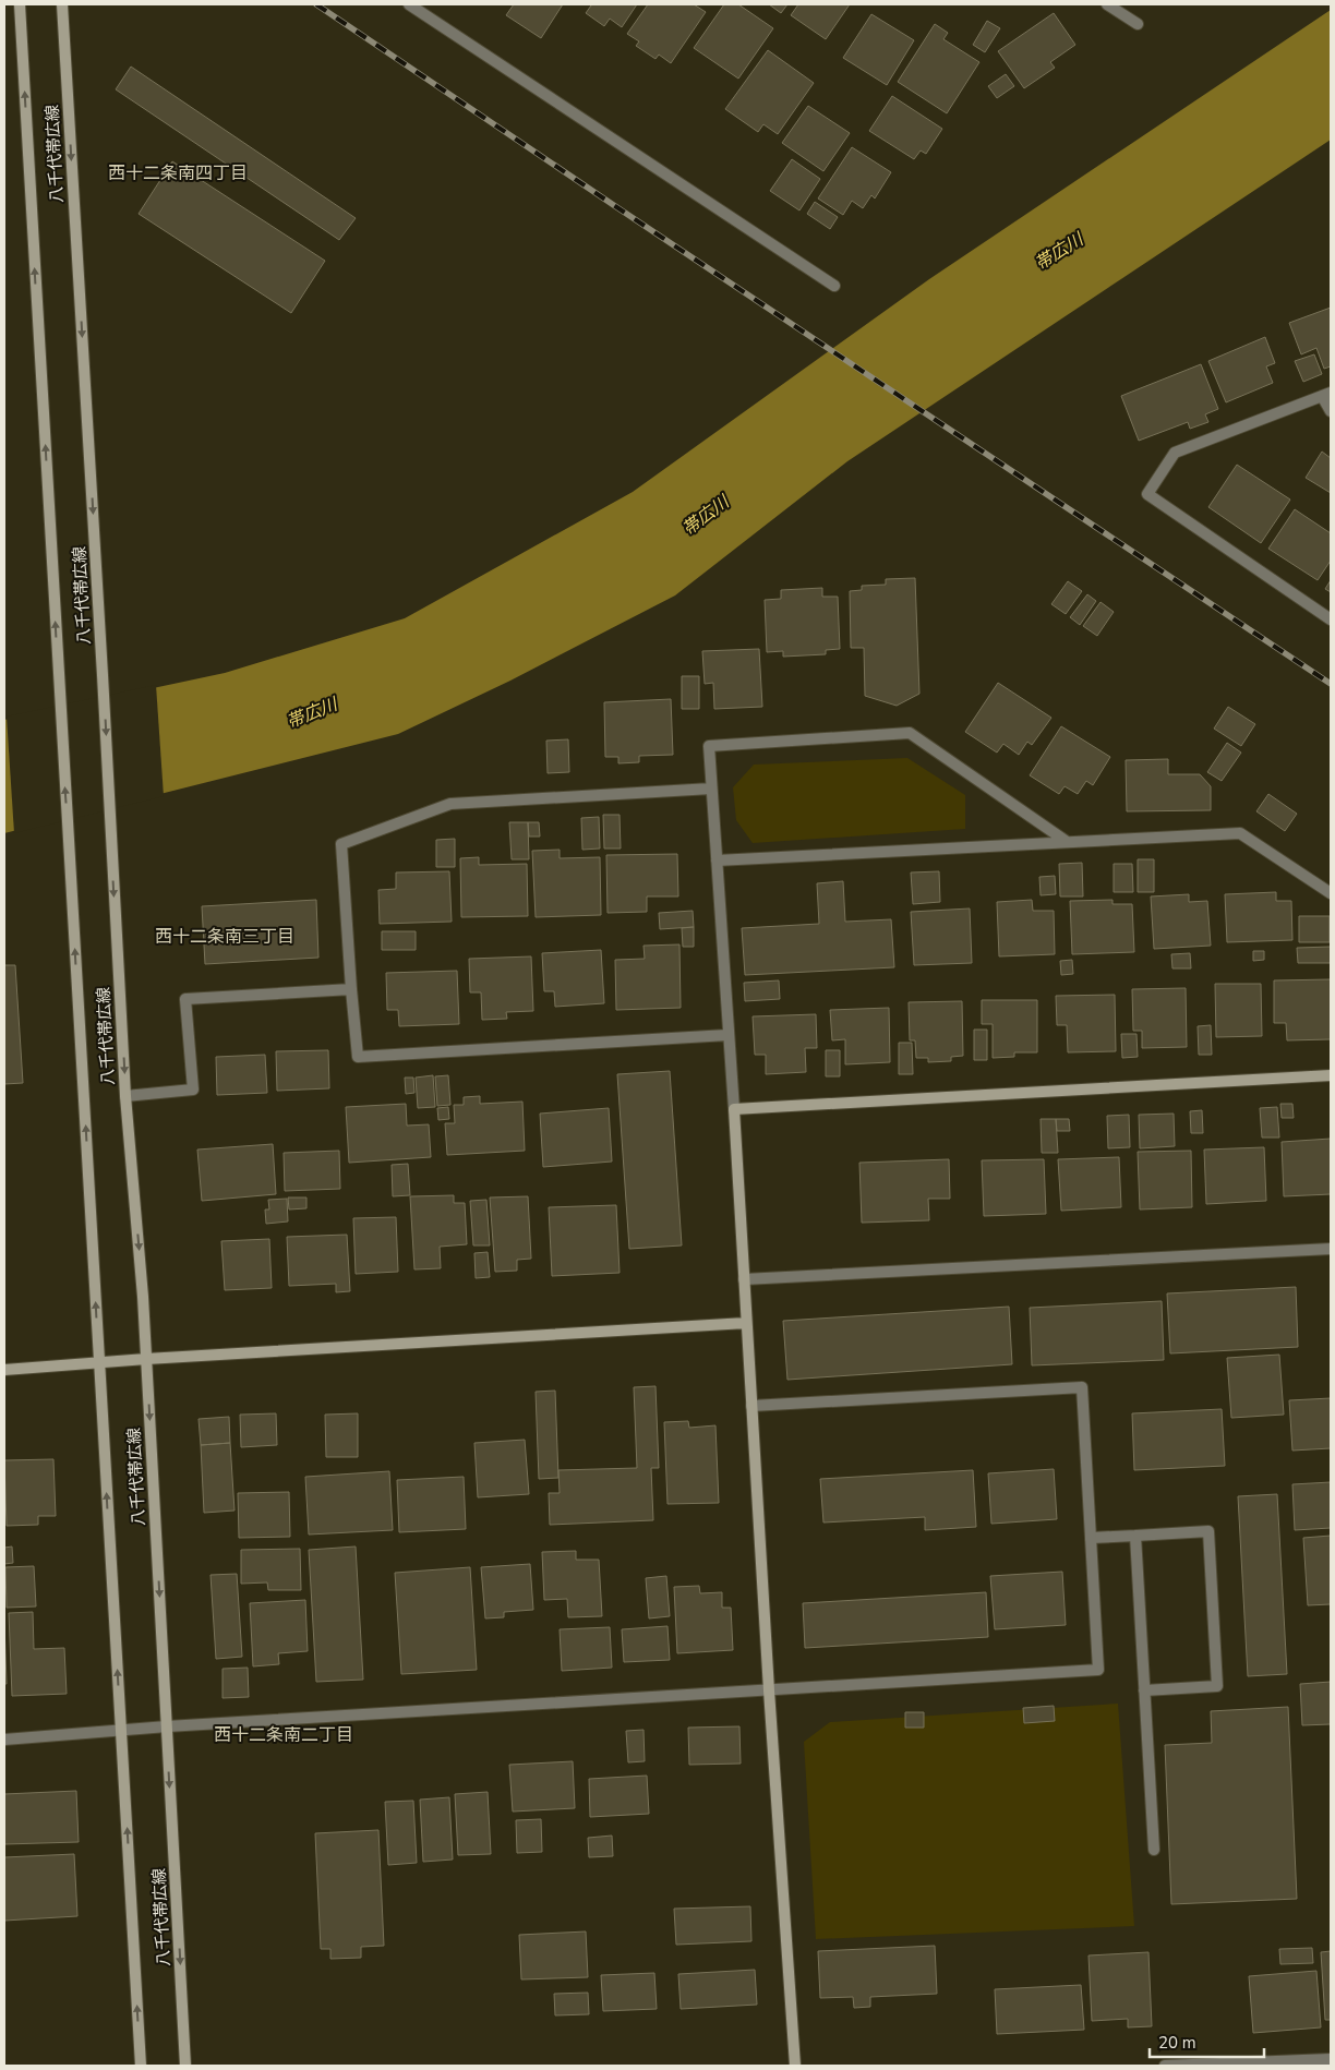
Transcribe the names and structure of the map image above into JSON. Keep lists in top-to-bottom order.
{
  "streets": {
    "main road": ["八千代帯広線"]
  },
  "districts": ["西十二条南四丁目", "西十二条南三丁目", "西十二条南二丁目"],
  "water": ["帯広川"],
  "scale_bar": "20 m"
}
